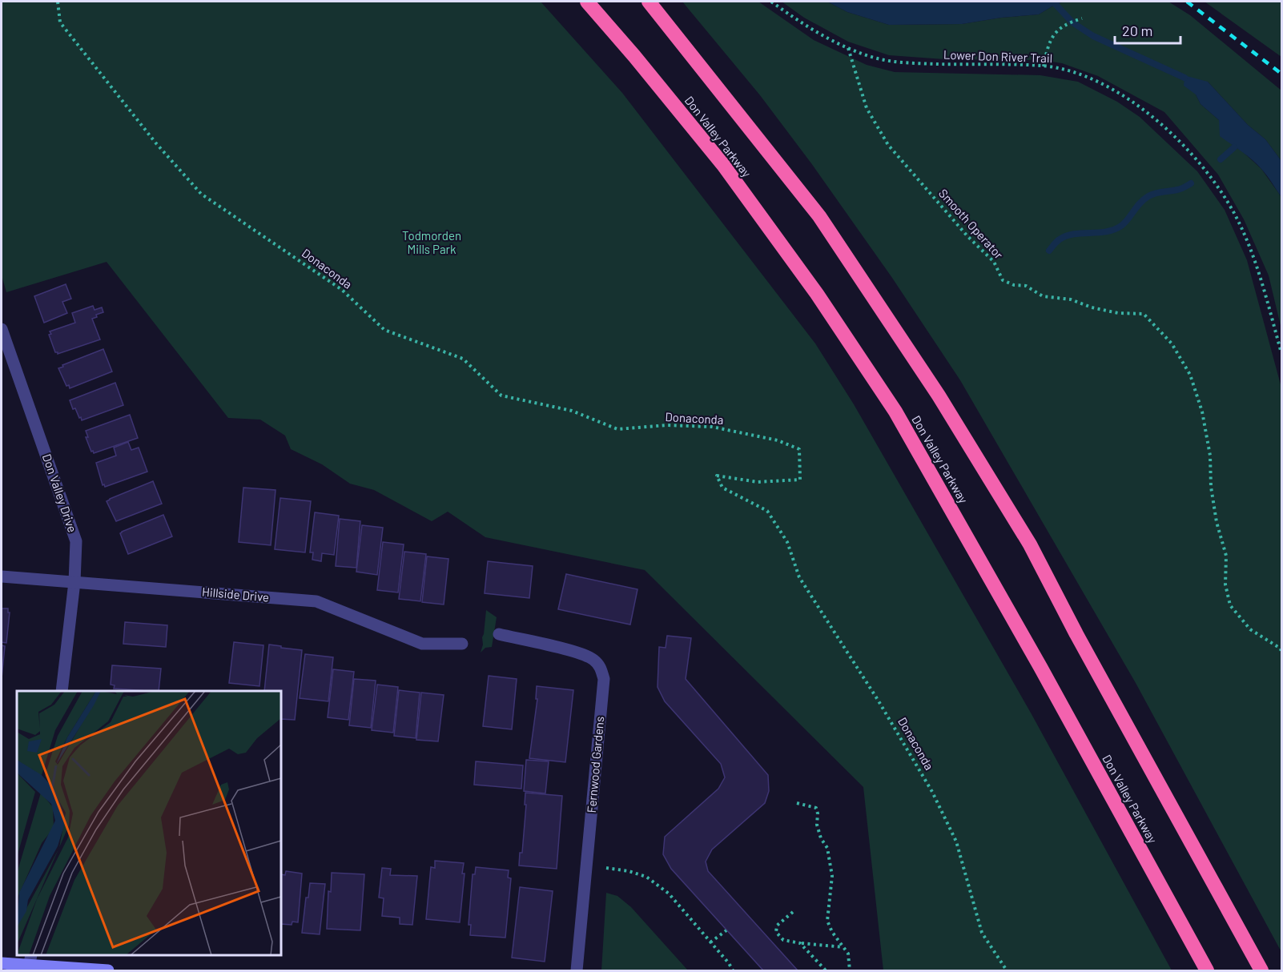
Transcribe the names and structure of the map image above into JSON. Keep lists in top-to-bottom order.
{
  "streets": {
    "highway": ["Don Valley Parkway"],
    "street": ["Don Valley Drive", "Hillside Drive", "Fernwood Gardens"],
    "path": ["Lower Don River Trail", "Smooth Operator", "Donaconda"]
  },
  "crossings": [
    ["Lower Don River Trail", "Smooth Operator"],
    ["Don Valley Drive", "Hillside Drive"]
  ],
  "parks": ["Todmorden Mills Park"],
  "scale_bar": "20 m"
}
